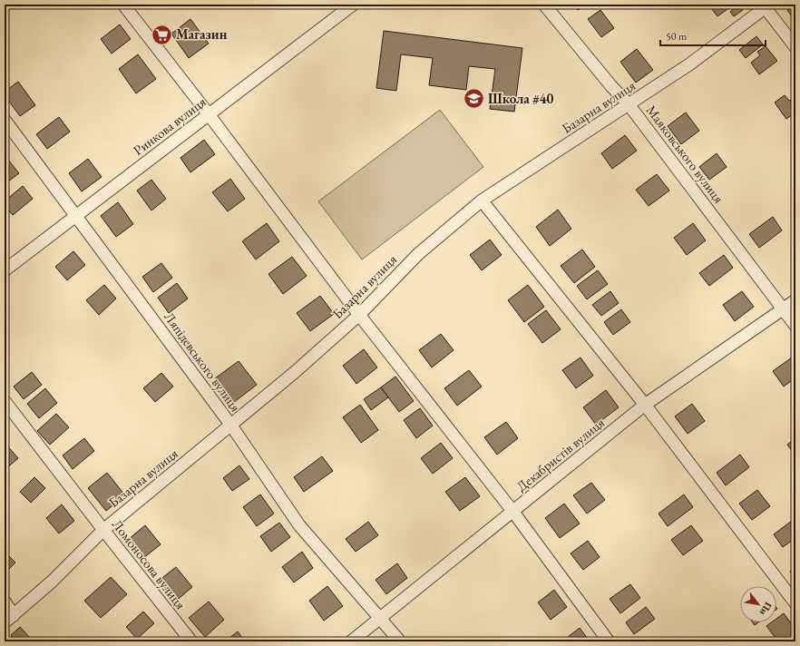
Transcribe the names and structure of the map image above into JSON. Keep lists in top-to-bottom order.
{
  "streets": {
    "street": [
      "Базарна вулиця",
      "Ринкова вулиця",
      "Маяковського вулиця",
      "Ляпідевського вулиця",
      "Декабристів вулиця",
      "Ломоносова вулиця"
    ]
  },
  "crossings": [
    ["Базарна вулиця", "Маяковського вулиця"],
    ["Базарна вулиця", "Ляпідевського вулиця"],
    ["Базарна вулиця", "Ломоносова вулиця"],
    ["Ринкова вулиця", "Ляпідевського вулиця"],
    ["Маяковського вулиця", "Декабристів вулиця"],
    ["Ляпідевського вулиця", "Декабристів вулиця"]
  ],
  "places": {
    "supermarket": ["Магазин"],
    "school or university": ["Школа #40"]
  },
  "scale_bar": "50 m",
  "north": "bottom right"
}
